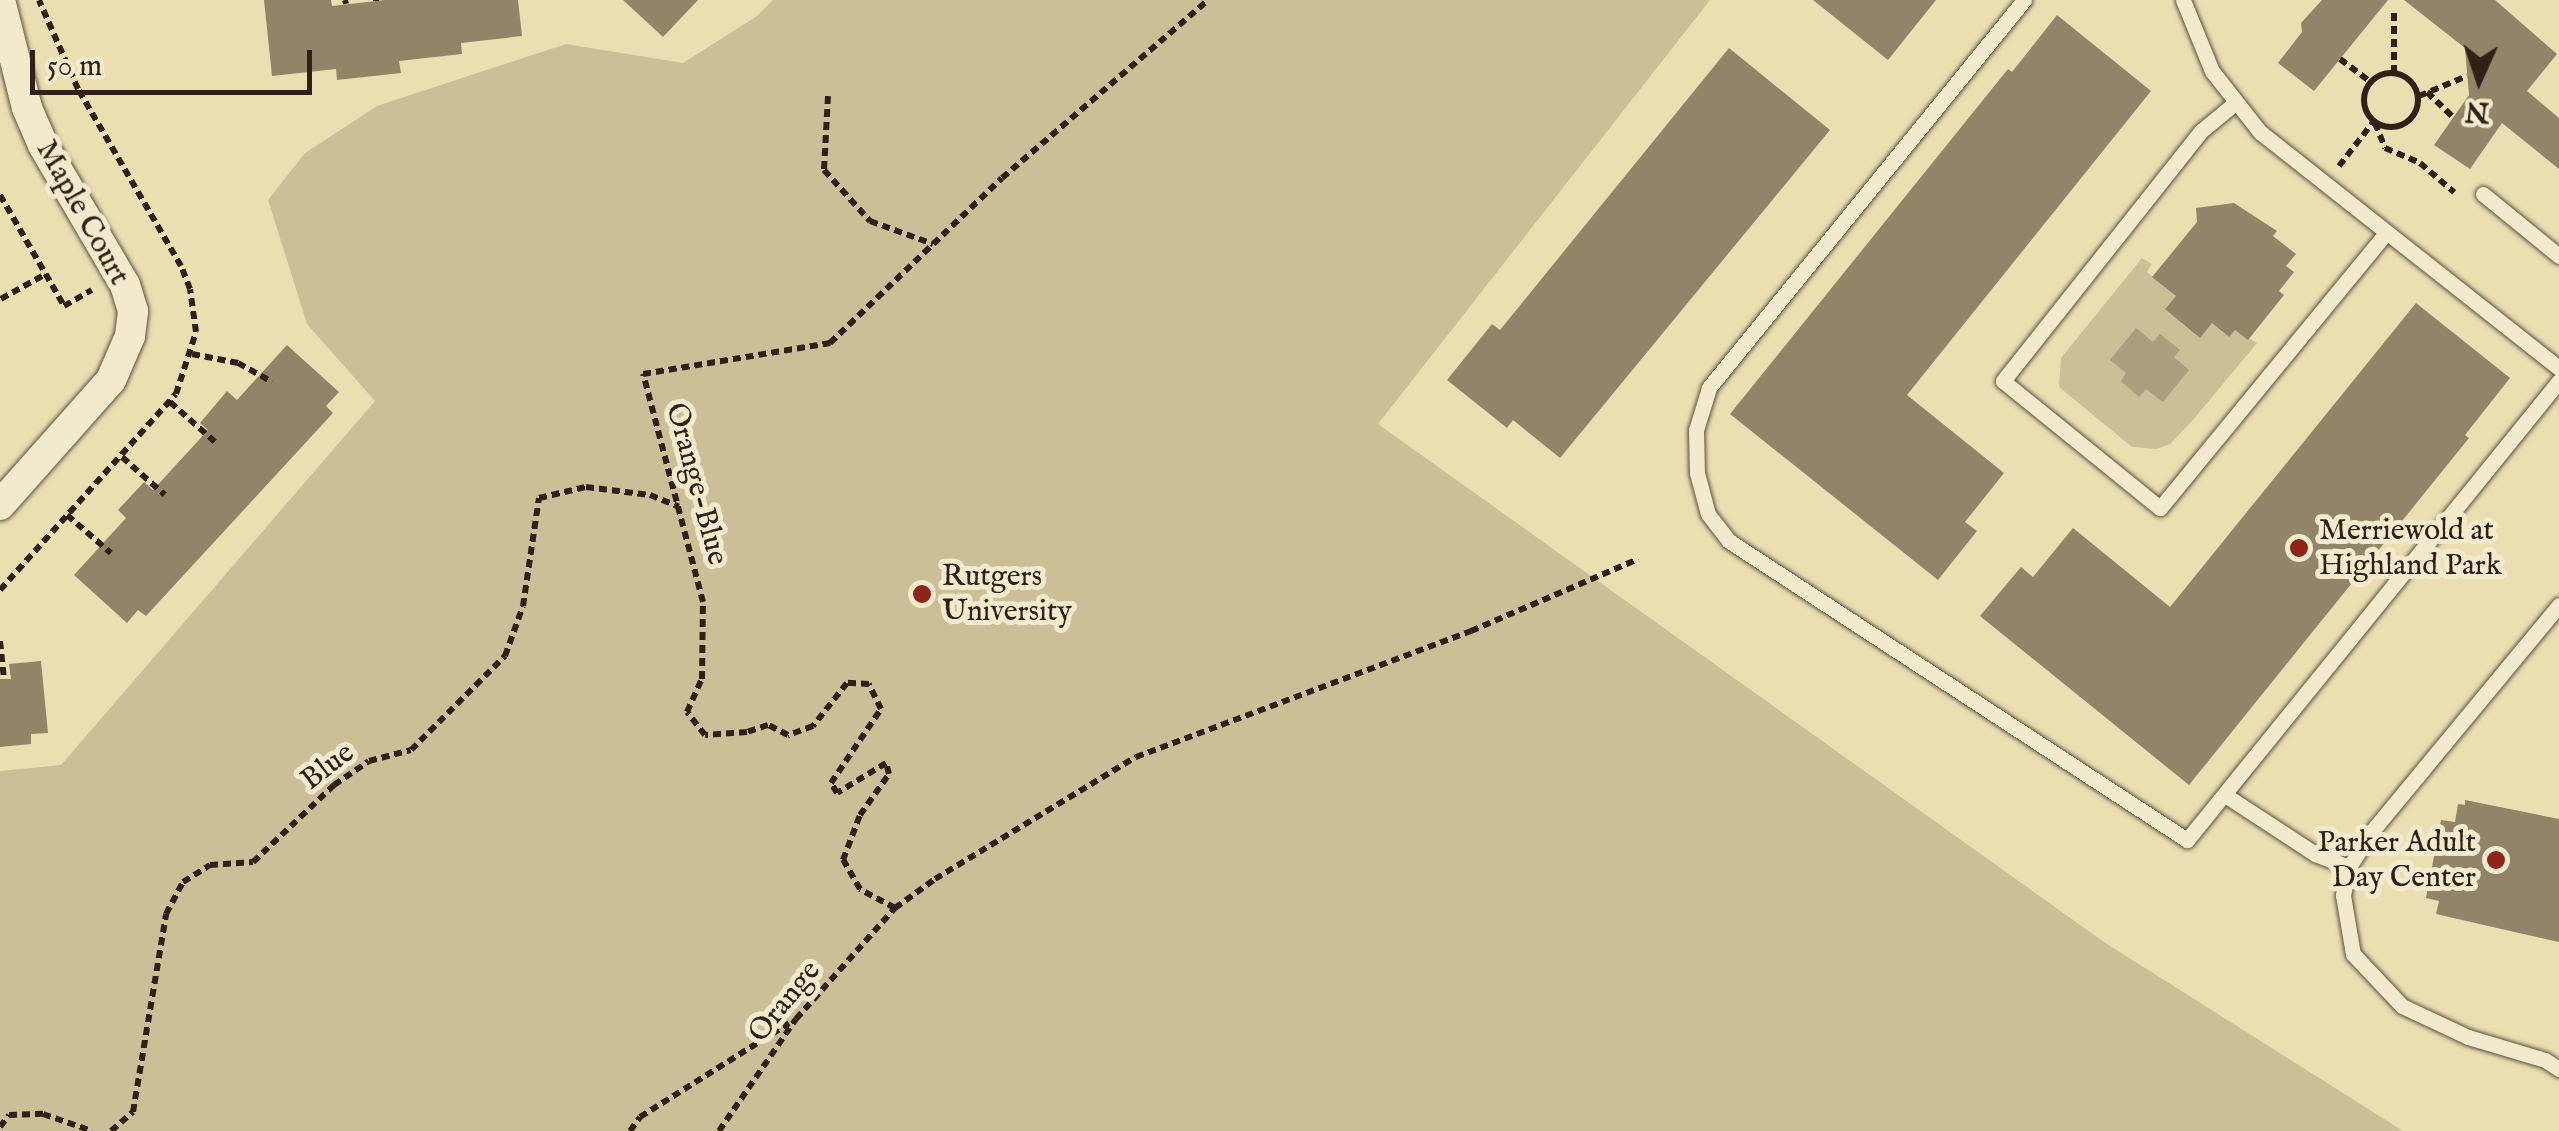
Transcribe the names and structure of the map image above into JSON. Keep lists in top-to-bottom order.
{
  "streets": {
    "street": ["Maple Court"],
    "path": ["Orange-Blue", "Blue", "Orange"]
  },
  "crossings": [
    ["Orange-Blue", "Blue"],
    ["Orange-Blue", "Orange"]
  ],
  "places": ["Merriewold at Highland Park", "Rutgers University", "Parker Adult Day Center"],
  "scale_bar": "50 m",
  "north": "bottom"
}
